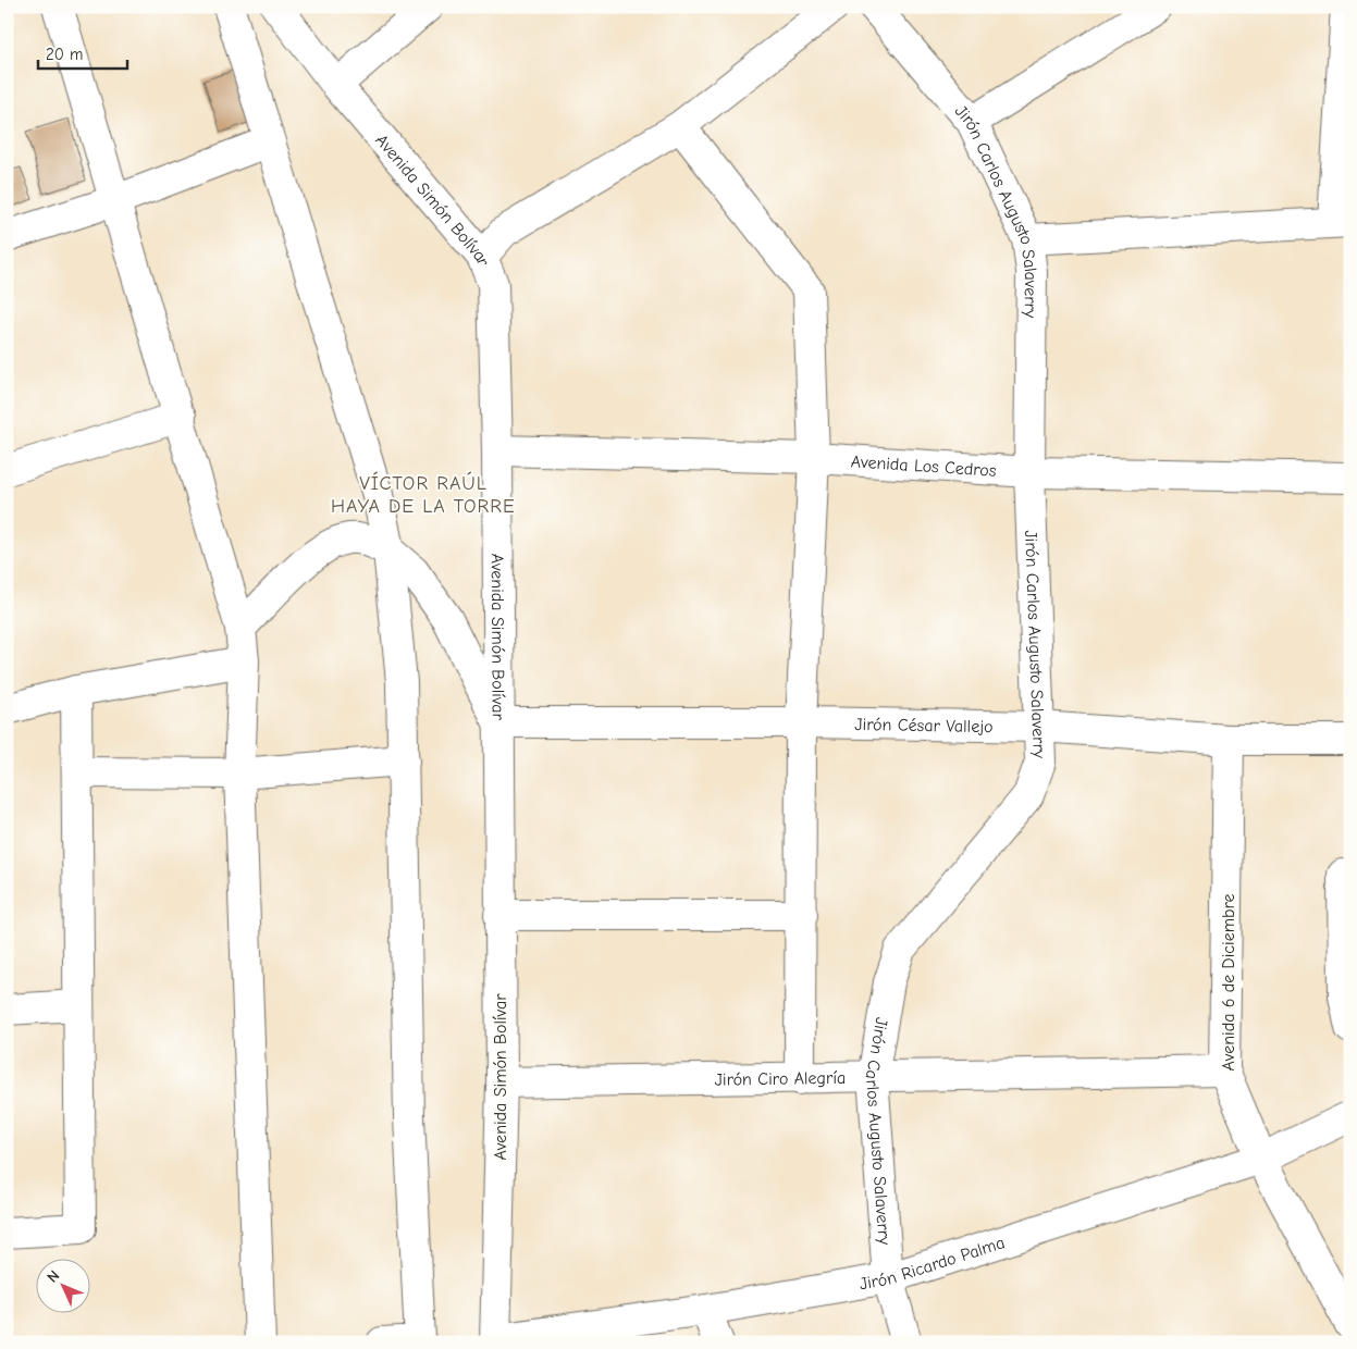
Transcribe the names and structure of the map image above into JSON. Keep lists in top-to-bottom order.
{
  "streets": {
    "street": [
      "Avenida Simón Bolívar",
      "Jirón Carlos Augusto Salaverry",
      "Avenida Los Cedros",
      "Jirón César Vallejo",
      "Avenida 6 de Diciembre",
      "Jirón Ciro Alegría",
      "Jirón Ricardo Palma"
    ]
  },
  "crossings": [
    ["Avenida Simón Bolívar", "Avenida Los Cedros"],
    ["Avenida Simón Bolívar", "Jirón César Vallejo"],
    ["Avenida Simón Bolívar", "Jirón Ciro Alegría"],
    ["Avenida Simón Bolívar", "Jirón Ricardo Palma"],
    ["Jirón Carlos Augusto Salaverry", "Avenida Los Cedros"],
    ["Jirón Carlos Augusto Salaverry", "Jirón César Vallejo"],
    ["Jirón Carlos Augusto Salaverry", "Jirón Ciro Alegría"],
    ["Jirón Carlos Augusto Salaverry", "Jirón Ricardo Palma"],
    ["Jirón César Vallejo", "Avenida 6 de Diciembre"],
    ["Avenida 6 de Diciembre", "Jirón Ciro Alegría"],
    ["Avenida 6 de Diciembre", "Jirón Ricardo Palma"]
  ],
  "districts": ["VÍCTOR RAÚL HAYA DE LA TORRE"],
  "scale_bar": "20 m",
  "north": "top left"
}
